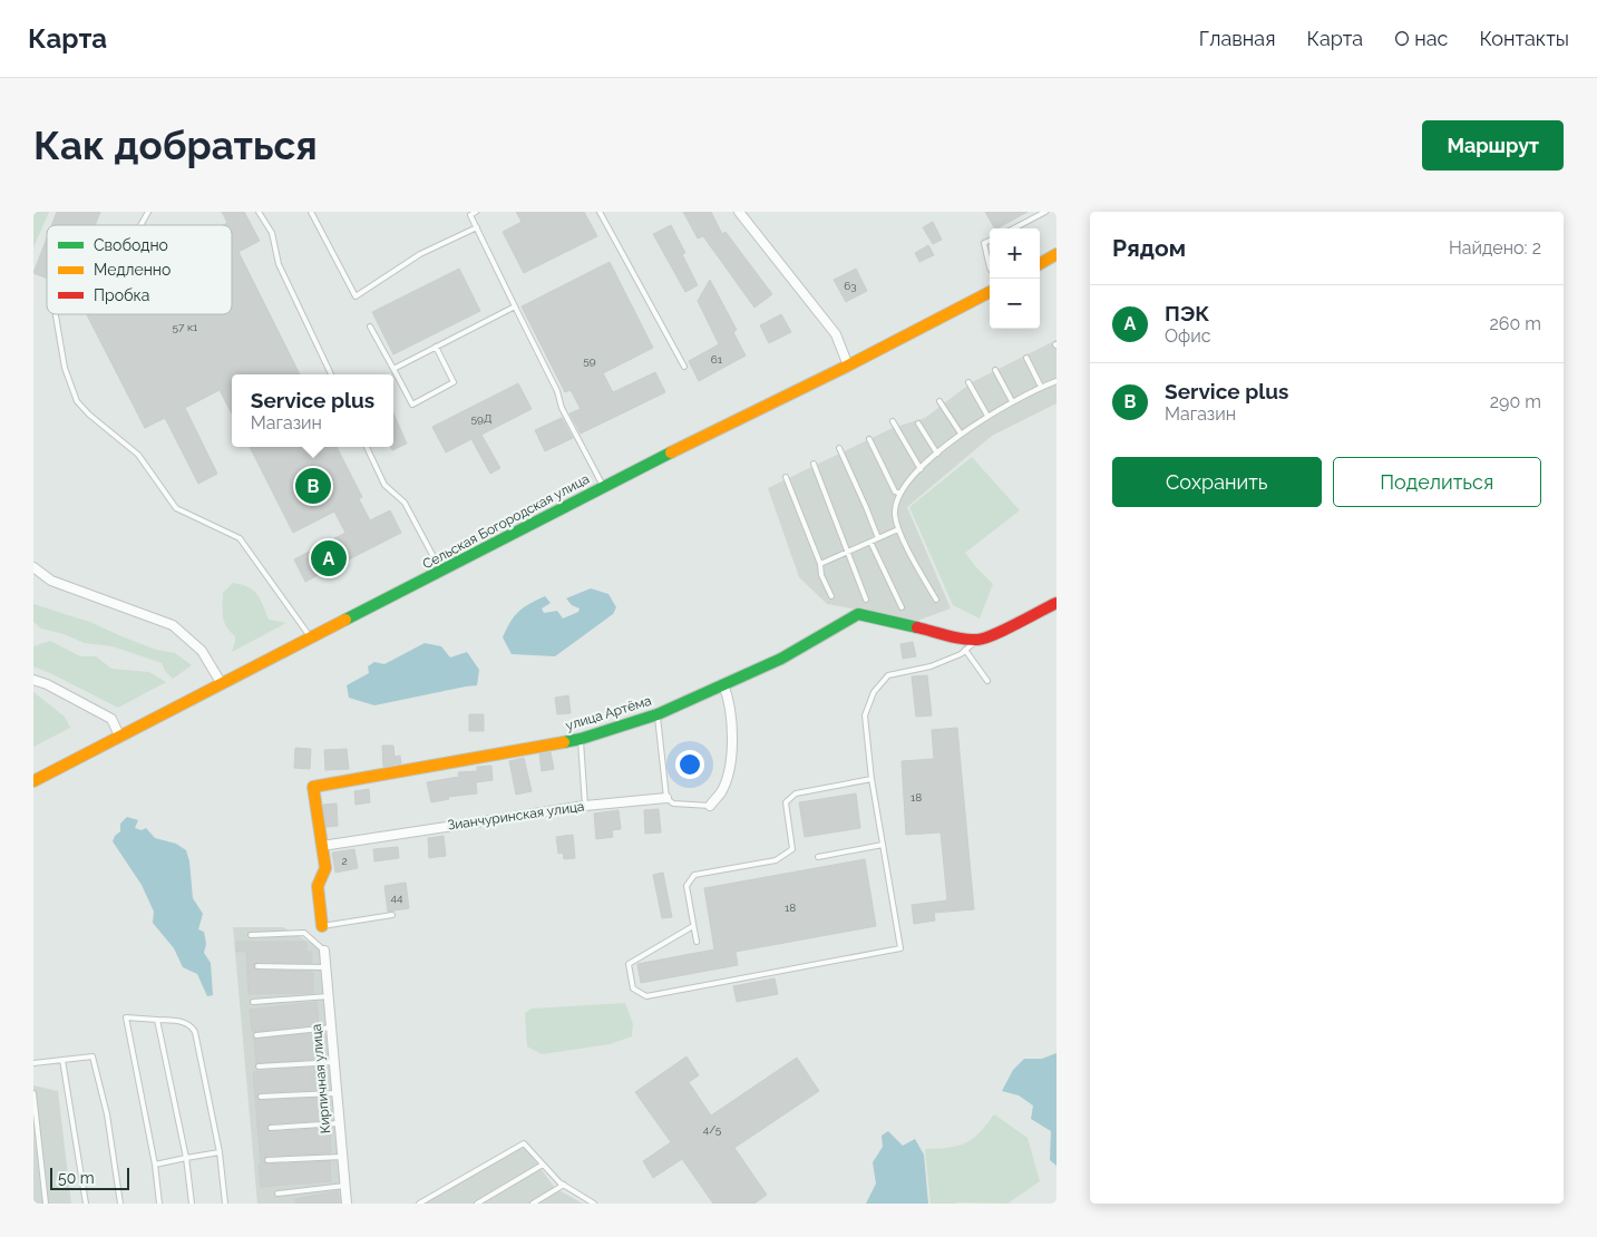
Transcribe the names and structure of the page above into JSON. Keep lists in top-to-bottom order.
{
  "streets": {
    "main road": ["Сельская Богородская улица", "улица Артёма"],
    "street": ["Зианчуринская улица", "Кирпичная улица"]
  },
  "crossings": [
    ["улица Артёма", "Зианчуринская улица"]
  ],
  "house_numbers": [
    "63",
    "57 к1",
    "61",
    "59",
    "59Д",
    "18",
    "2",
    "44",
    "18",
    "4/5"
  ],
  "legend": ["Свободно", "Медленно", "Пробка"],
  "scale_bar": "50 m",
  "page": {
    "header": "Карта",
    "nav": [
      "Главная",
      "Карта",
      "О нас",
      "Контакты"
    ],
    "buttons": [
      "Маршрут",
      ["Сохранить", "Поделиться"]
    ],
    "title": "Как добраться",
    "heading": ["Рядом", "Найдено: 2"],
    "map_buttons": ["+", "−"],
    "list": [
      {
        "mark": "A",
        "name": "ПЭК",
        "note": "Офис",
        "value": "260 m"
      },
      {
        "mark": "B",
        "name": "Service plus",
        "note": "Магазин",
        "value": "290 m"
      }
    ],
    "popup": ["Service plus", "Магазин"],
    "pins": ["B", "A"],
    "scale": "50 m"
  }
}
